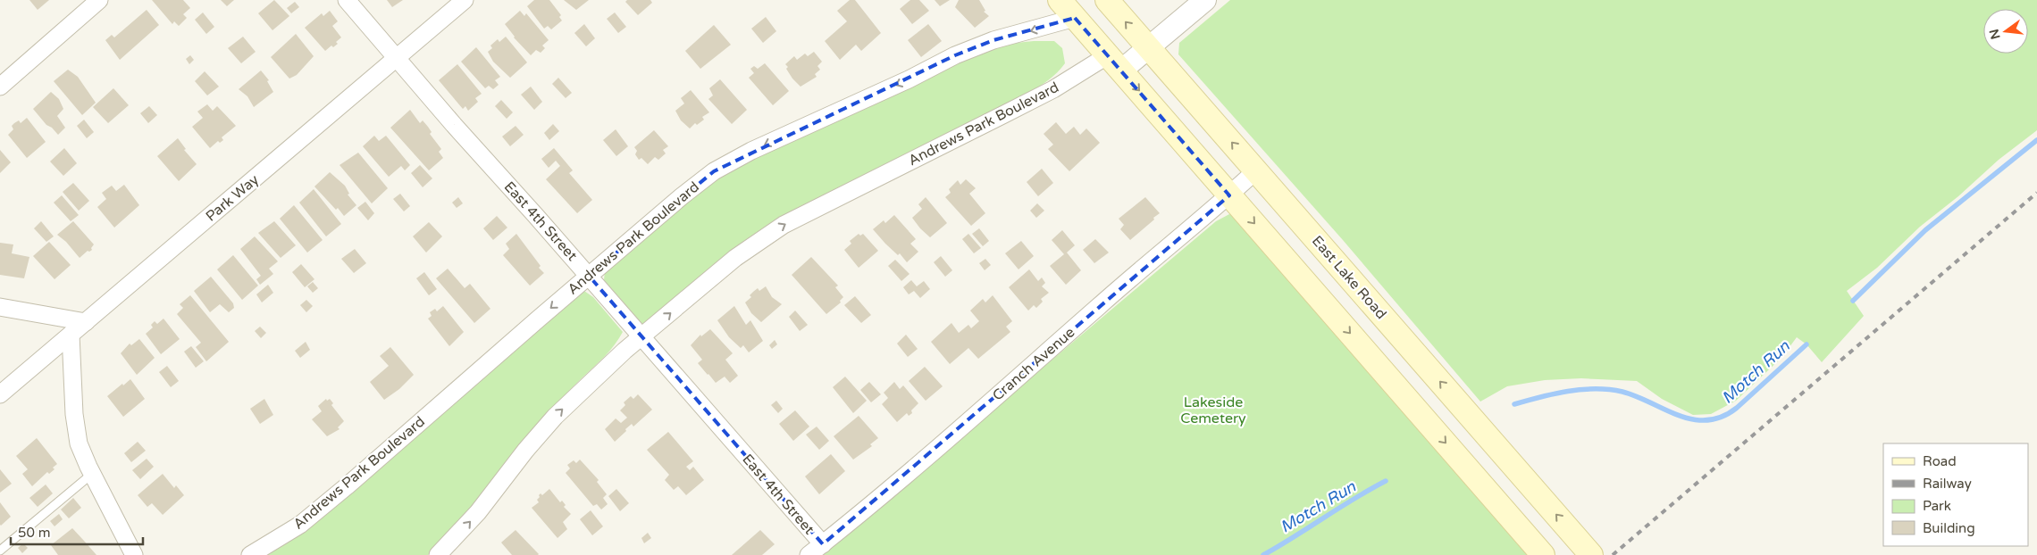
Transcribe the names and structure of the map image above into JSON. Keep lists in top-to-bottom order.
{
  "streets": {
    "main road": ["East Lake Road"],
    "street": [
      "Andrews Park Boulevard",
      "Park Way",
      "East 4th Street",
      "Cranch Avenue"
    ]
  },
  "crossings": [
    ["Andrews Park Boulevard", "East 4th Street"],
    ["Park Way", "East 4th Street"],
    ["East 4th Street", "Cranch Avenue"],
    ["East Lake Road", "Cranch Avenue"]
  ],
  "water": ["Motch Run"],
  "parks": ["Lakeside Cemetery"],
  "legend": [
    "Road",
    "Railway",
    "Park",
    "Building"
  ],
  "scale_bar": "50 m",
  "north": "left"
}
